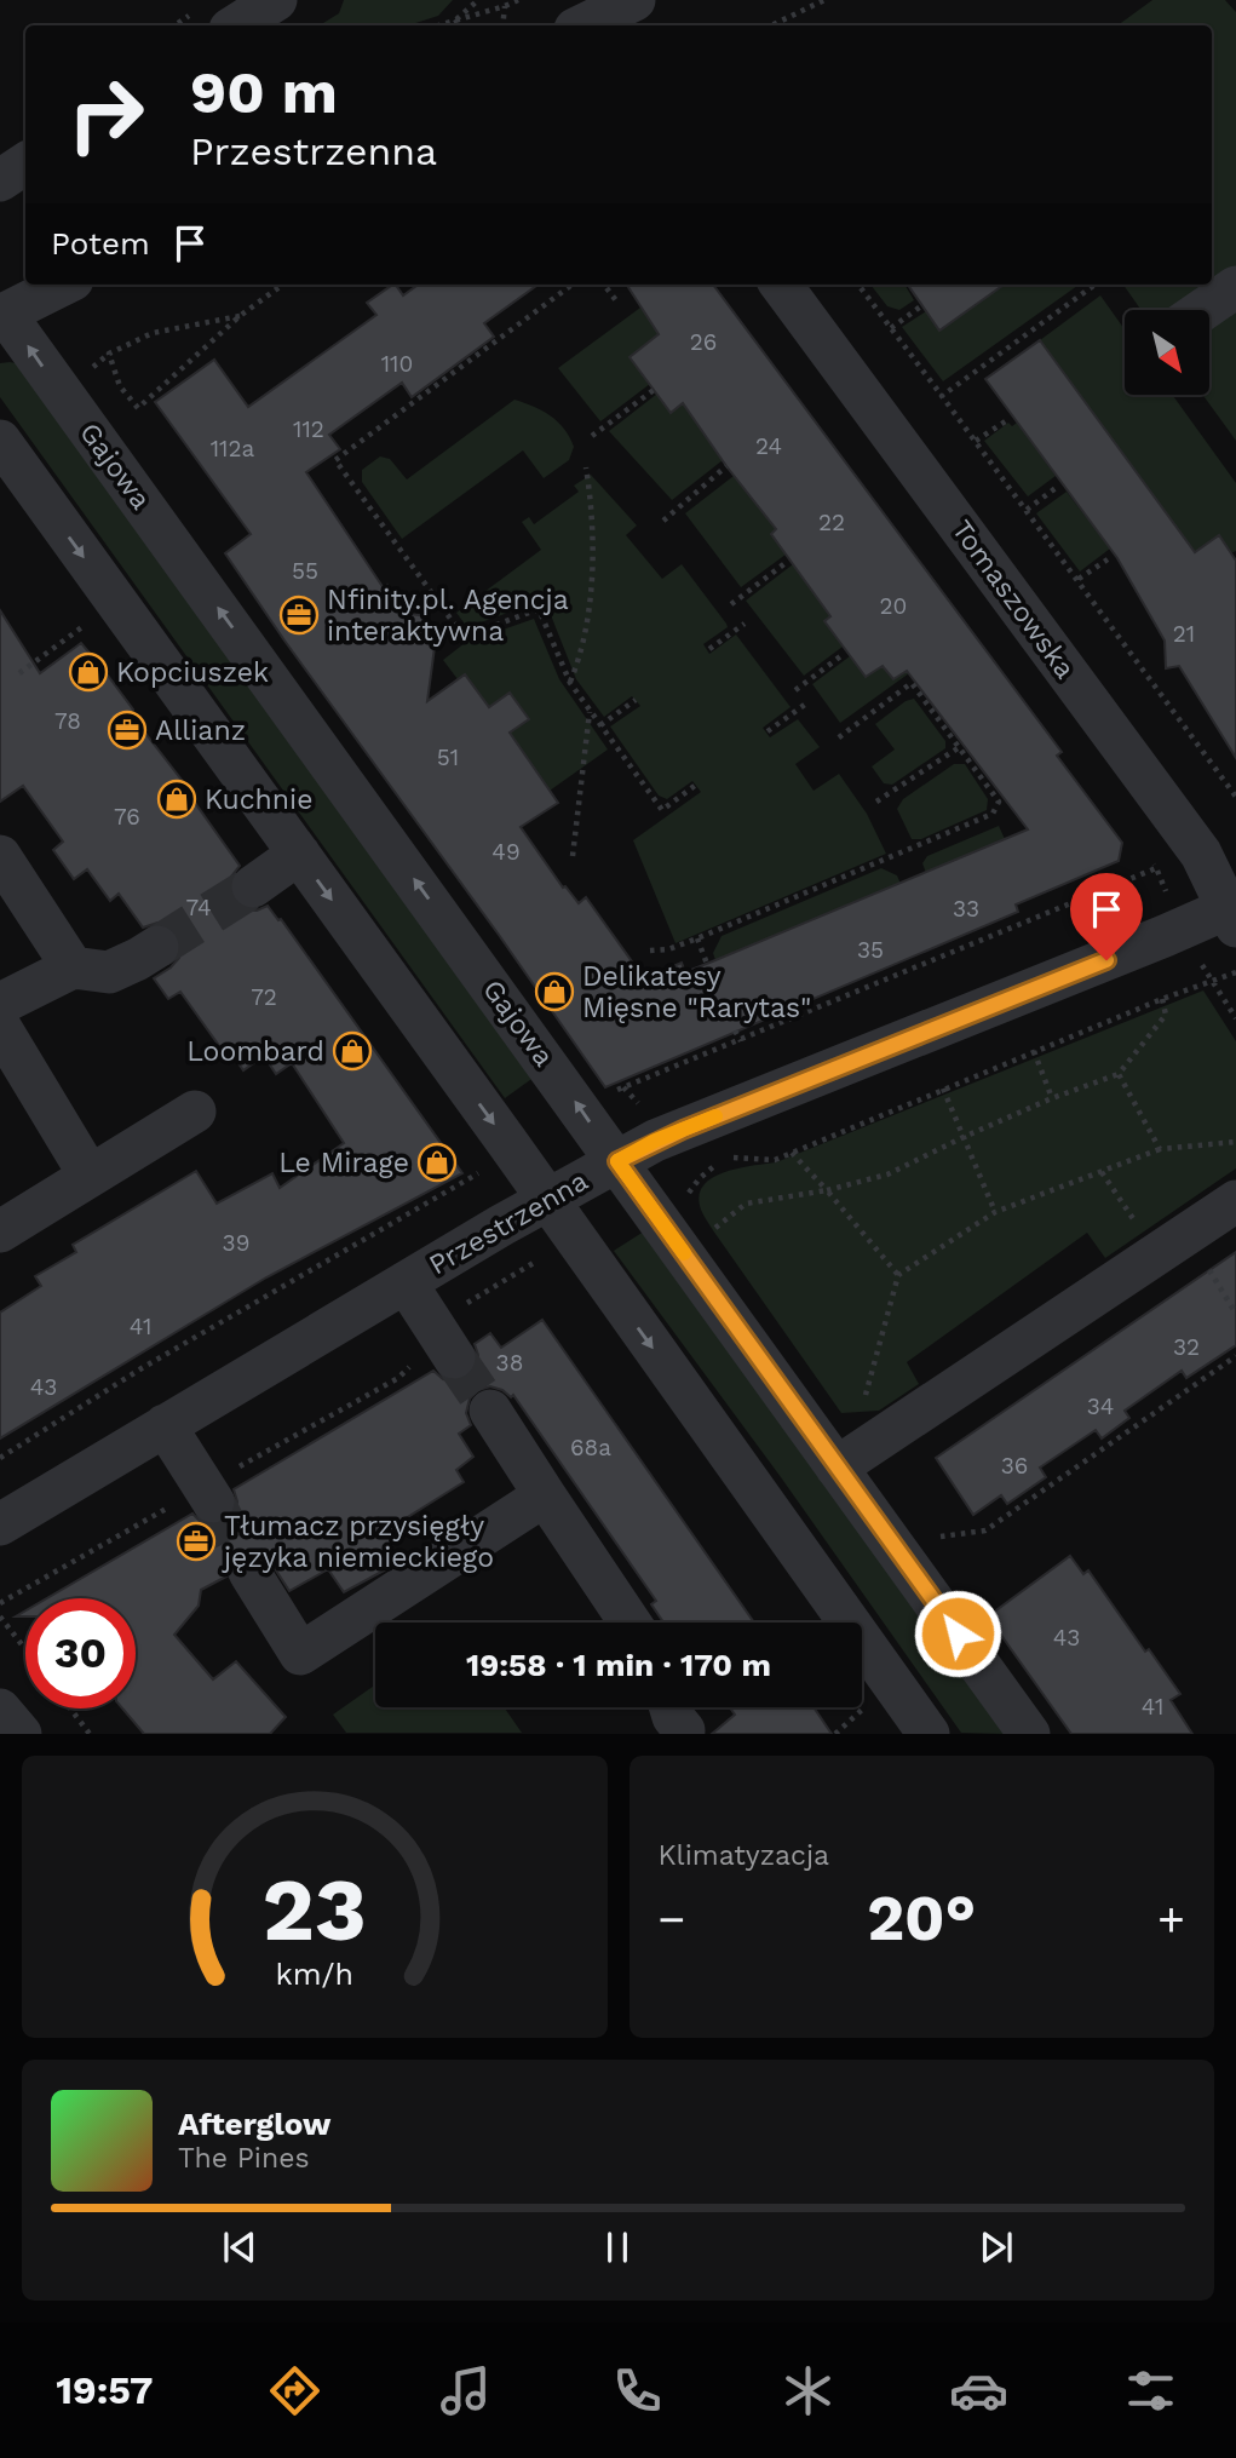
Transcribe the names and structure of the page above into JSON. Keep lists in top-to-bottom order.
{
  "streets": {
    "street": ["Gajowa", "Tomaszowska", "Przestrzenna"]
  },
  "crossings": [
    ["Gajowa", "Przestrzenna"],
    ["Tomaszowska", "Przestrzenna"]
  ],
  "places": {
    "office": ["Nfinity.pl. Agencja interaktywna", "Allianz", "Tłumacz przysięgły języka niemieckiego"],
    "shop": [
      "Kopciuszek",
      "Kuchnie",
      "Delikatesy Mięsne \"Rarytas\"",
      "Loombard",
      "Le Mirage"
    ]
  },
  "house_numbers": [
    "26",
    "110",
    "112",
    "24",
    "112a",
    "22",
    "55",
    "20",
    "21",
    "78",
    "51",
    "76",
    "49",
    "74",
    "33",
    "35",
    "72",
    "39",
    "41",
    "32",
    "38",
    "43",
    "34",
    "68a",
    "36",
    "43",
    "41"
  ],
  "north": "bottom right",
  "page": {
    "turn": ["90 m", "Przestrzenna"],
    "then": "Potem",
    "limit": "30",
    "trip": "19:58 · 1 min · 170 m",
    "tile": "Klimatyzacja",
    "heat": ["−", "20°", "+"],
    "song": ["Afterglow", "The Pines"],
    "tabs": "19:57",
    "gauge": ["23", "km/h"]
  }
}
